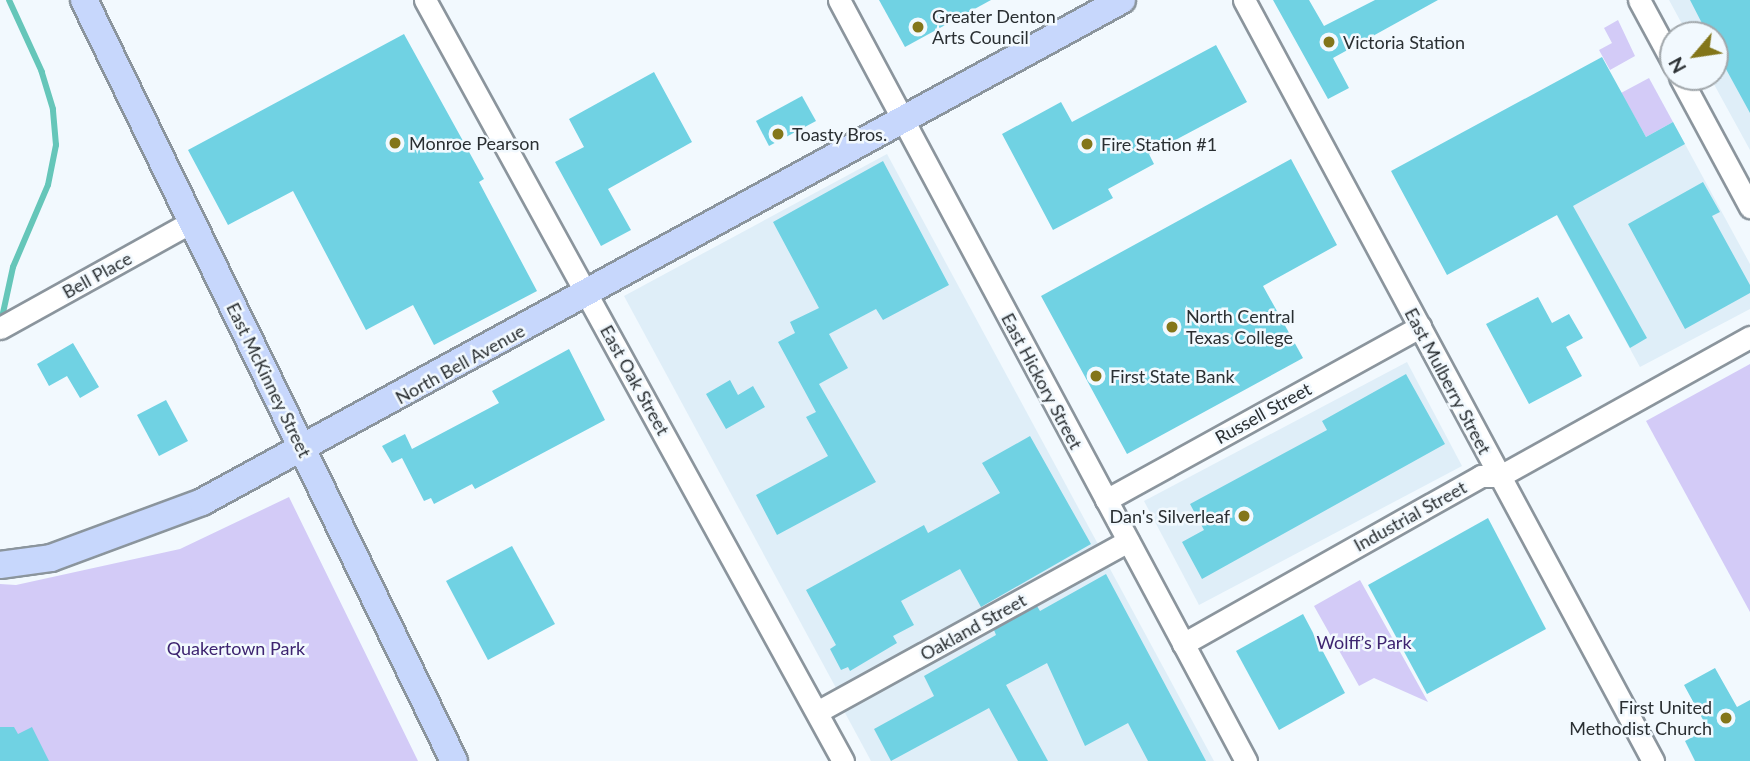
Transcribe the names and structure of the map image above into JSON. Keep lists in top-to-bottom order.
{
  "streets": {
    "main road": ["North Bell Avenue", "East McKinney Street"],
    "street": [
      "Bell Place",
      "East Oak Street",
      "East Hickory Street",
      "East Mulberry Street",
      "Russell Street",
      "Industrial Street",
      "Oakland Street"
    ]
  },
  "crossings": [
    ["Bell Place", "East McKinney Street"],
    ["North Bell Avenue", "East McKinney Street"],
    ["North Bell Avenue", "East Oak Street"],
    ["North Bell Avenue", "East Hickory Street"],
    ["East Oak Street", "Oakland Street"],
    ["East Hickory Street", "Russell Street"],
    ["East Hickory Street", "Industrial Street"],
    ["East Hickory Street", "Oakland Street"],
    ["East Mulberry Street", "Russell Street"],
    ["East Mulberry Street", "Industrial Street"]
  ],
  "parks": ["Wolff’s Park", "Quakertown Park"],
  "places": [
    "Greater Denton Arts Council",
    "Victoria Station",
    "Toasty Bros.",
    "Monroe Pearson",
    "Fire Station #1",
    "North Central Texas College",
    "First State Bank",
    "Dan's Silverleaf",
    "First United Methodist Church"
  ],
  "north": "bottom left"
}
